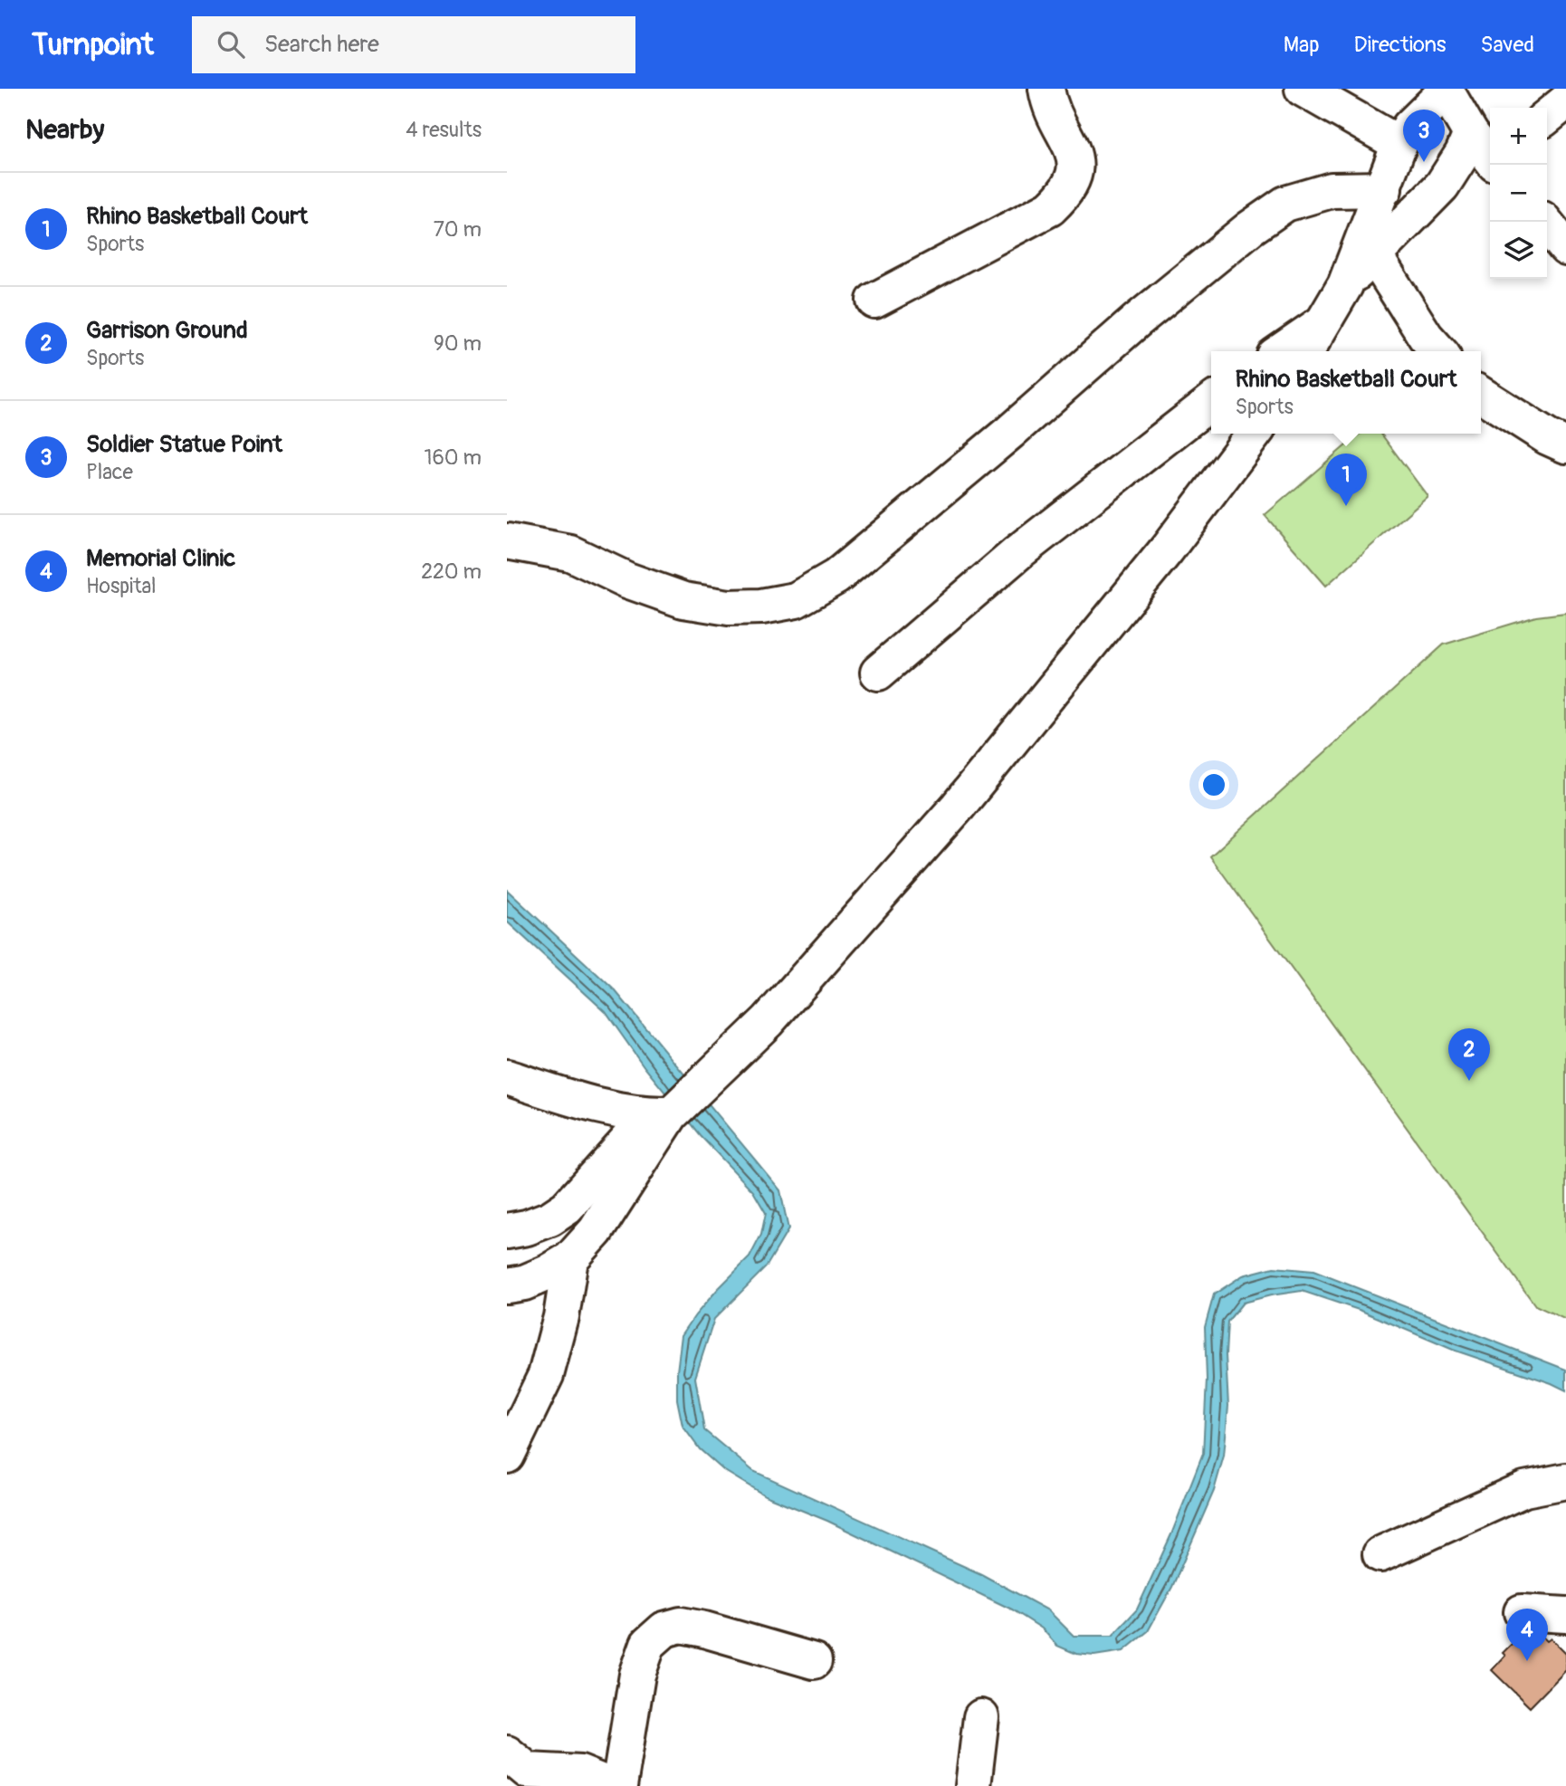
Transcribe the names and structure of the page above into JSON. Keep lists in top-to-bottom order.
{
  "page": {
    "header": "Turnpoint",
    "search": "Search here",
    "nav": ["Map", "Directions", "Saved"],
    "heading": ["Nearby", "4 results"],
    "map_buttons": ["+", "−"],
    "pins": [
      "3",
      "1",
      "2",
      "4"
    ],
    "list": [
      {
        "mark": "1",
        "name": "Rhino Basketball Court",
        "note": "Sports",
        "value": "70 m"
      },
      {
        "mark": "2",
        "name": "Garrison Ground",
        "note": "Sports",
        "value": "90 m"
      },
      {
        "mark": "3",
        "name": "Soldier Statue Point",
        "note": "Place",
        "value": "160 m"
      },
      {
        "mark": "4",
        "name": "Memorial Clinic",
        "note": "Hospital",
        "value": "220 m"
      }
    ],
    "popup": ["Rhino Basketball Court", "Sports"]
  }
}
